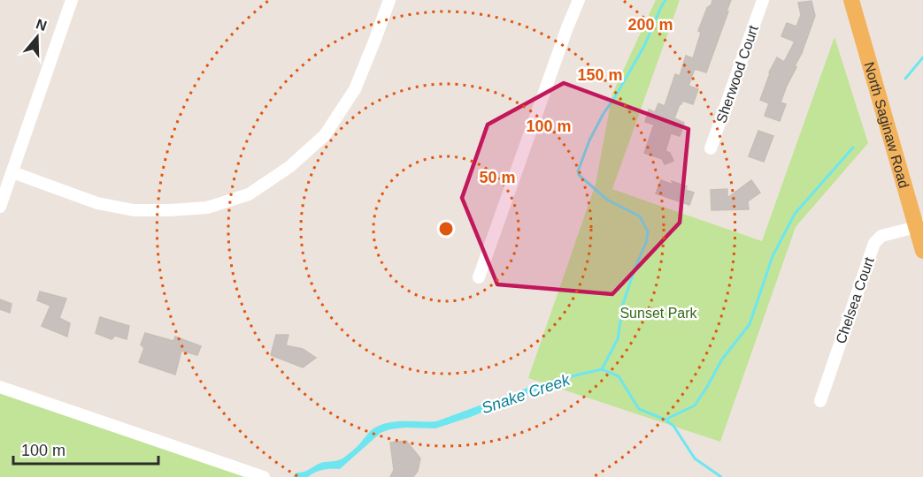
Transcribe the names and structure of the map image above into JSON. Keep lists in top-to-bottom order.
{
  "streets": {
    "main road": ["North Saginaw Road"],
    "street": ["Sherwood Court", "Chelsea Court"]
  },
  "crossings": [
    ["North Saginaw Road", "Chelsea Court"]
  ],
  "water": ["Snake Creek"],
  "parks": ["Sunset Park"],
  "scale_bar": "100 m",
  "north": "top",
  "rings": [
    "200 m",
    "150 m",
    "100 m",
    "50 m"
  ]
}
